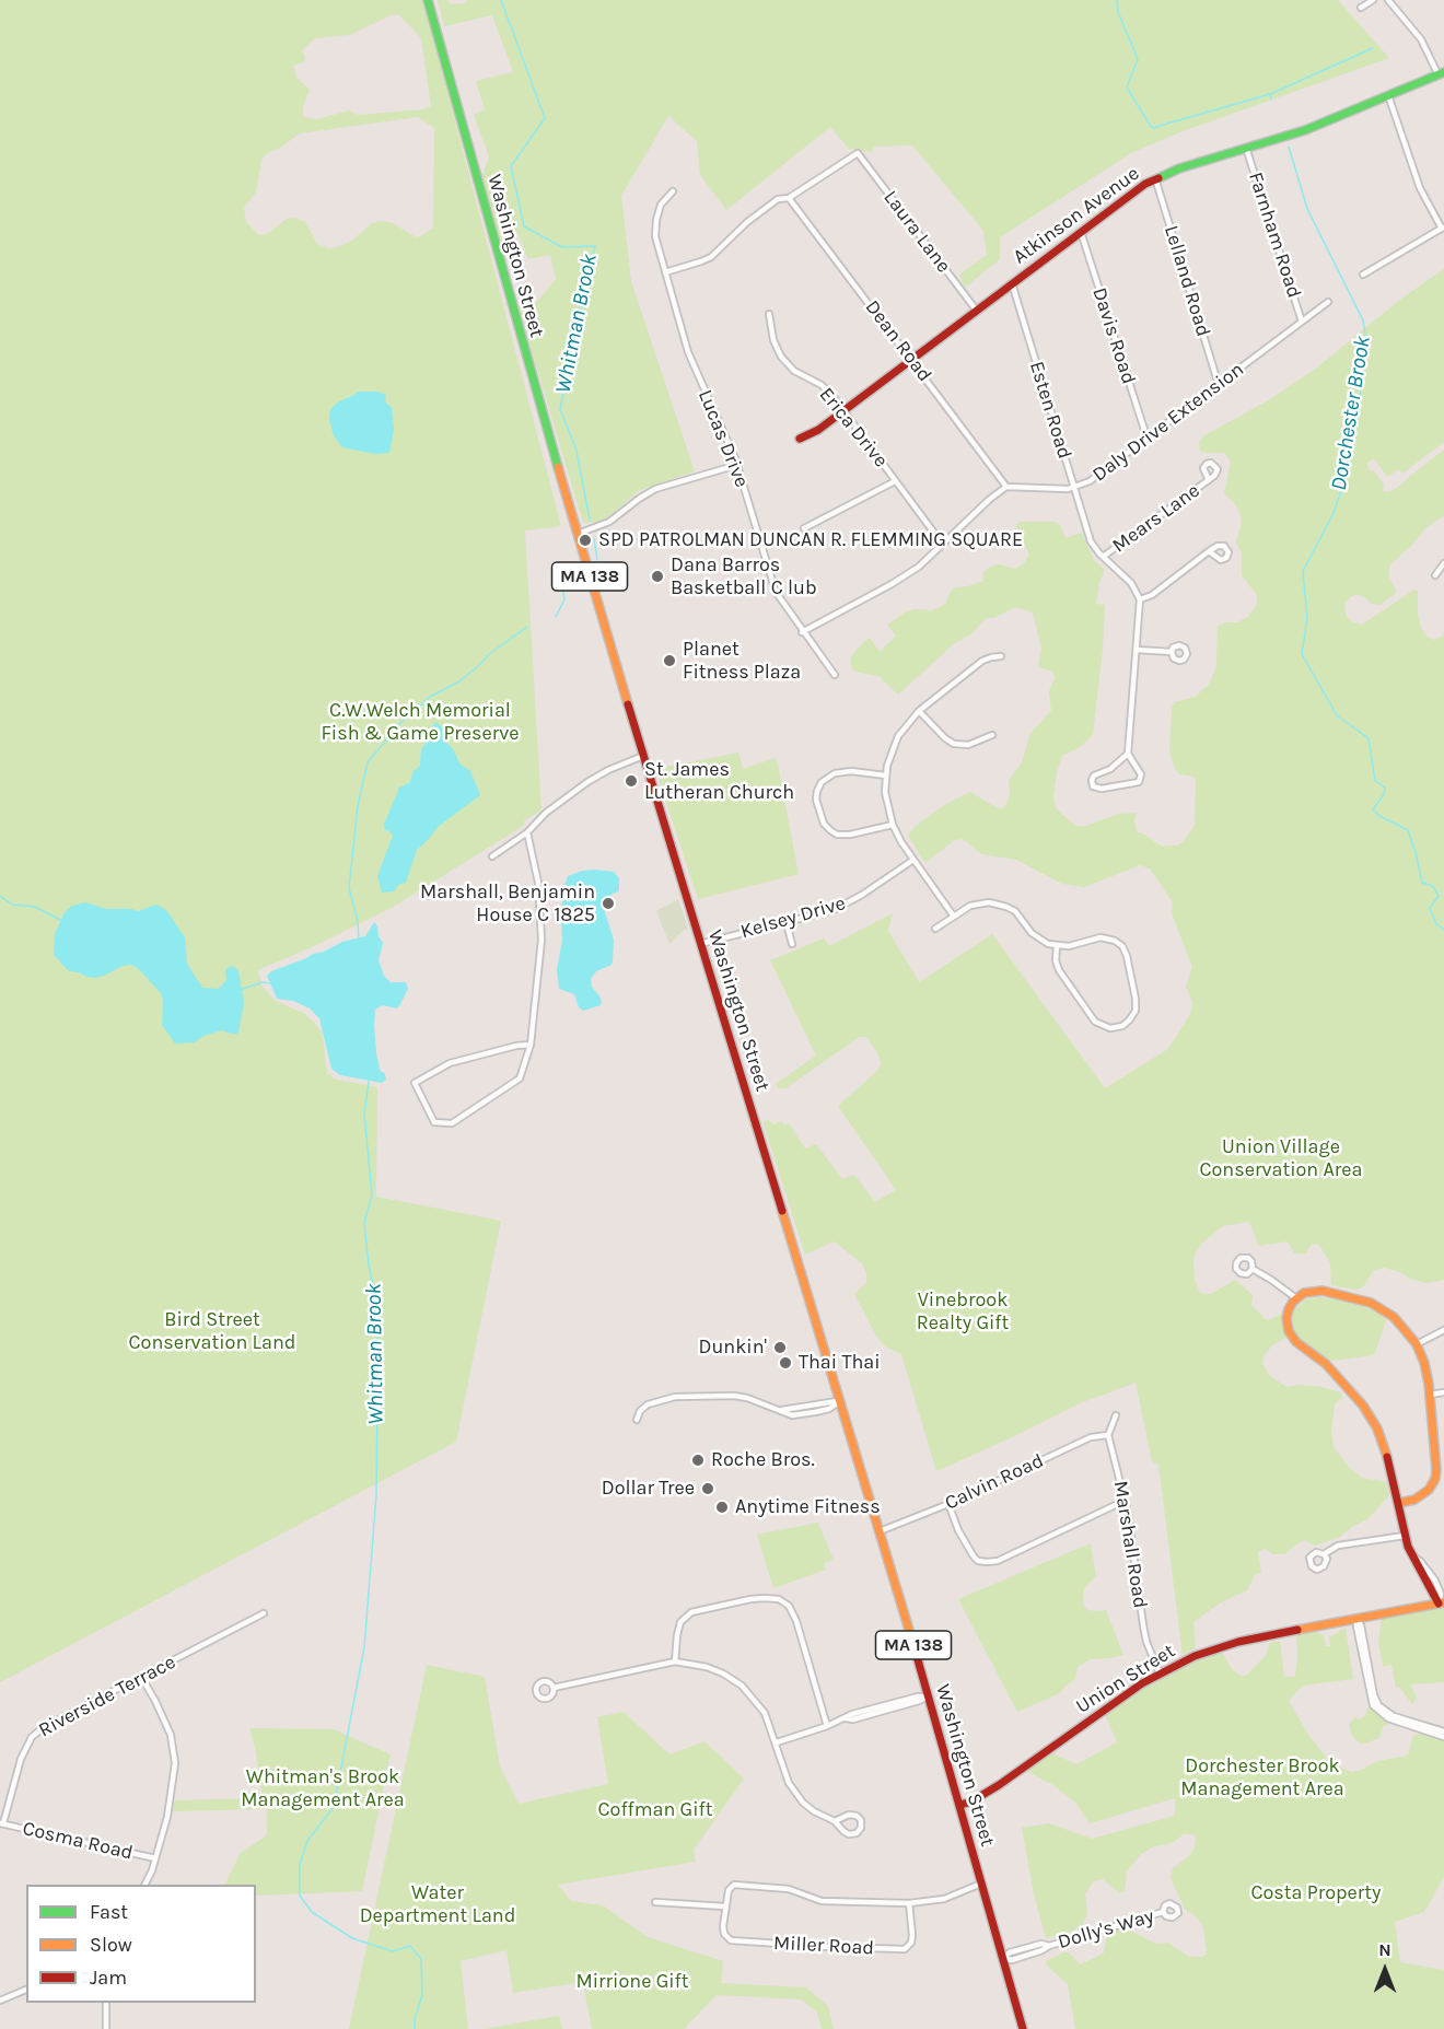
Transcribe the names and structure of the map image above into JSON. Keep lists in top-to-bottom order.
{
  "streets": {
    "main road": [
      "Atkinson Avenue",
      "Washington Street",
      "MA 138",
      "Union Street"
    ],
    "street": [
      "Laura Lane",
      "Farnham Road",
      "Lelland Road",
      "Davis Road",
      "Dean Road",
      "Esten Road",
      "Daly Drive Extension",
      "Erica Drive",
      "Lucas Drive",
      "Mears Lane",
      "Kelsey Drive",
      "Calvin Road",
      "Marshall Road",
      "Riverside Terrace",
      "Cosma Road",
      "Dolly's Way",
      "Miller Road"
    ]
  },
  "crossings": [
    ["Atkinson Avenue", "Laura Lane"],
    ["Atkinson Avenue", "Farnham Road"],
    ["Atkinson Avenue", "Lelland Road"],
    ["Atkinson Avenue", "Davis Road"],
    ["Atkinson Avenue", "Dean Road"],
    ["Atkinson Avenue", "Esten Road"],
    ["Atkinson Avenue", "Erica Drive"],
    ["Laura Lane", "Dean Road"],
    ["Farnham Road", "Daly Drive Extension"],
    ["Washington Street", "Kelsey Drive"],
    ["Washington Street", "Calvin Road"],
    ["Washington Street", "Union Street"],
    ["Washington Street", "Dolly's Way"],
    ["Lelland Road", "Daly Drive Extension"],
    ["Davis Road", "Daly Drive Extension"],
    ["Dean Road", "Daly Drive Extension"],
    ["Esten Road", "Daly Drive Extension"],
    ["Esten Road", "Mears Lane"],
    ["Calvin Road", "Marshall Road"],
    ["Marshall Road", "Union Street"],
    ["Riverside Terrace", "Cosma Road"]
  ],
  "water": ["Whitman Brook", "Dorchester Brook"],
  "parks": [
    "C.W.Welch Memorial Fish & Game Preserve",
    "Union Village Conservation Area",
    "Vinebrook Realty Gift",
    "Bird Street Conservation Land",
    "Dorchester Brook Management Area",
    "Whitman's Brook Management Area",
    "Coffman Gift",
    "Water Department Land",
    "Costa Property",
    "Mirrione Gift"
  ],
  "places": [
    "SPD PATROLMAN DUNCAN R. FLEMMING SQUARE",
    "Dana Barros Basketball C lub",
    "Planet Fitness Plaza",
    "St. James Lutheran Church",
    "Marshall, Benjamin House C 1825",
    "Dunkin'",
    "Thai Thai",
    "Roche Bros.",
    "Dollar Tree",
    "Anytime Fitness"
  ],
  "legend": ["Fast", "Slow", "Jam"],
  "north": "top"
}
